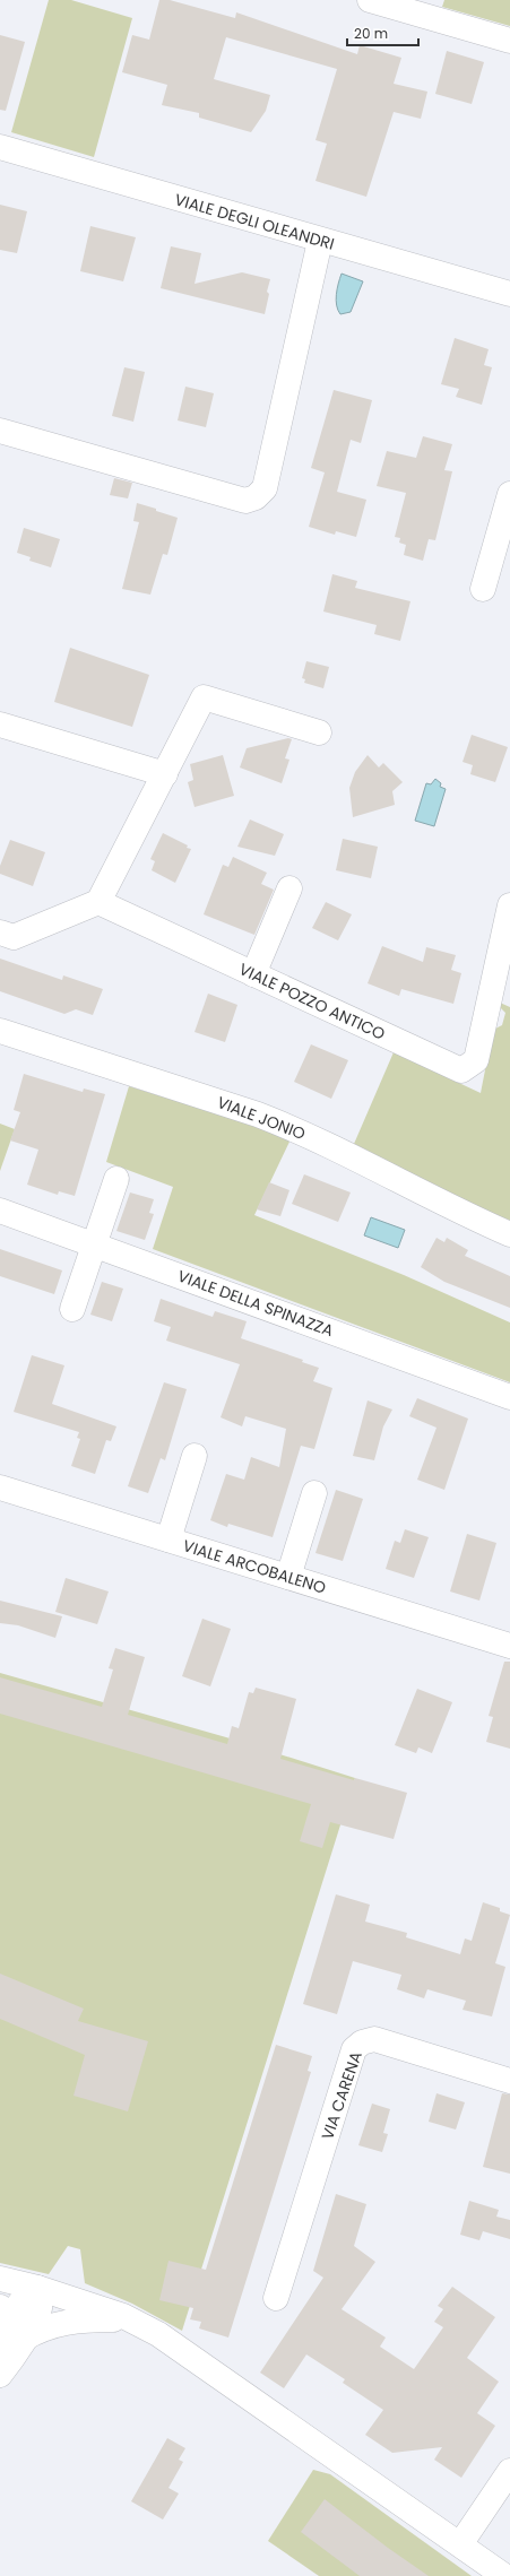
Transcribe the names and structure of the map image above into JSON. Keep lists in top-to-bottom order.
{
  "streets": {
    "street": [
      "VIALE DEGLI OLEANDRI",
      "VIALE POZZO ANTICO",
      "VIALE JONIO",
      "VIALE DELLA SPINAZZA",
      "VIALE ARCOBALENO",
      "VIA CARENA"
    ]
  },
  "scale_bar": "20 m"
}
